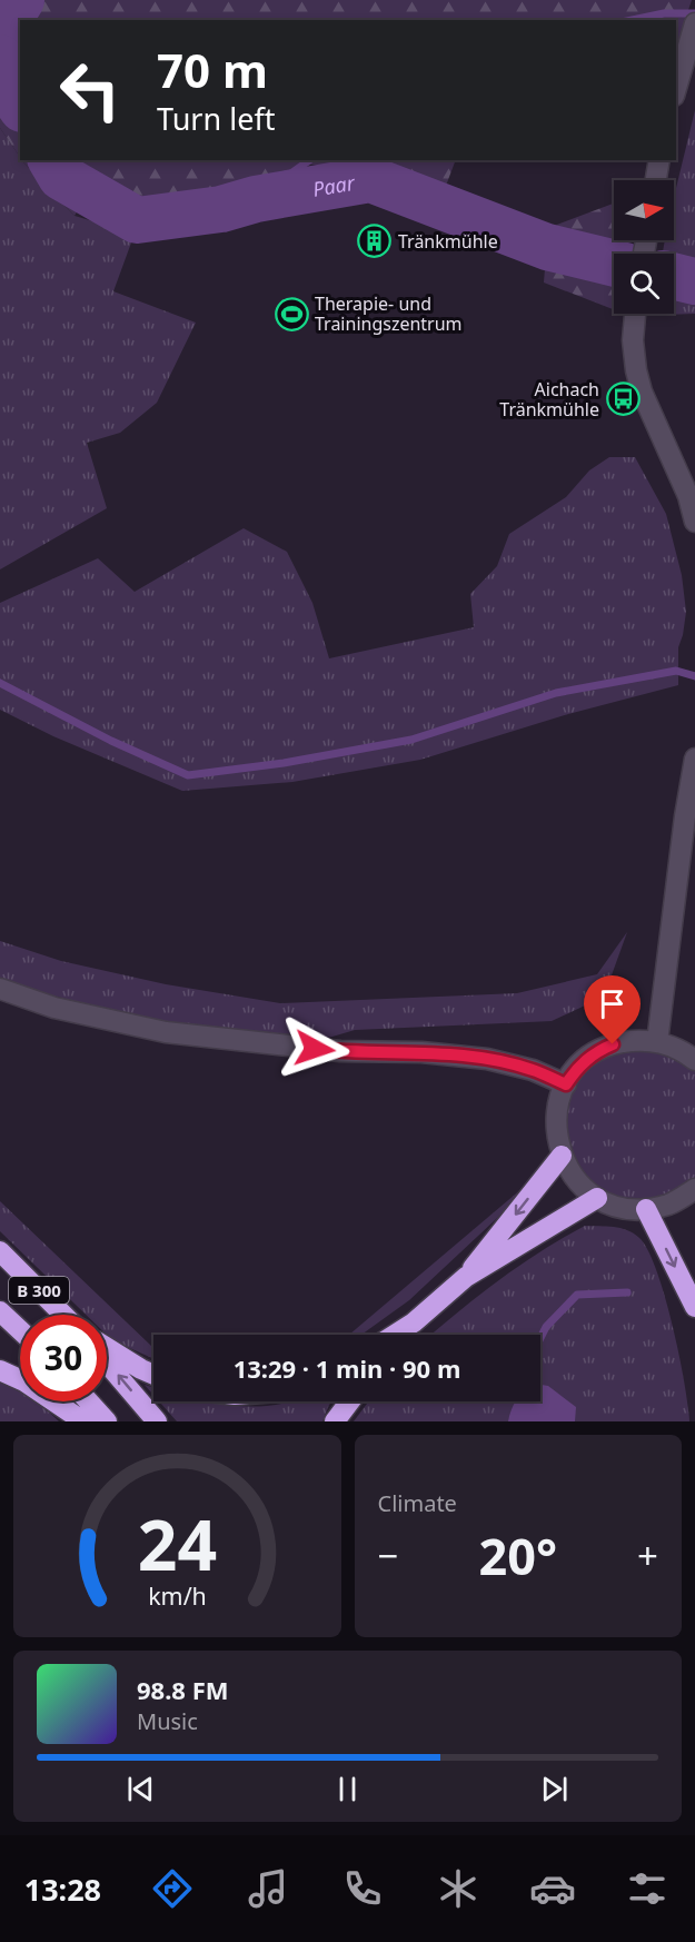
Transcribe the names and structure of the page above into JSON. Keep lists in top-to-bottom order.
{
  "streets": {
    "highway": ["B 300"]
  },
  "water": ["Paar"],
  "places": {
    "building": ["Tränkmühle"],
    "sports": ["Therapie- und Trainingszentrum"],
    "bus stop": ["Aichach Tränkmühle"]
  },
  "north": "right",
  "page": {
    "turn": ["70 m", "Turn left"],
    "limit": "30",
    "trip": "13:29 · 1 min · 90 m",
    "tile": "Climate",
    "heat": ["−", "20°", "+"],
    "song": ["98.8 FM", "Music"],
    "tabs": "13:28",
    "gauge": ["24", "km/h"]
  }
}
